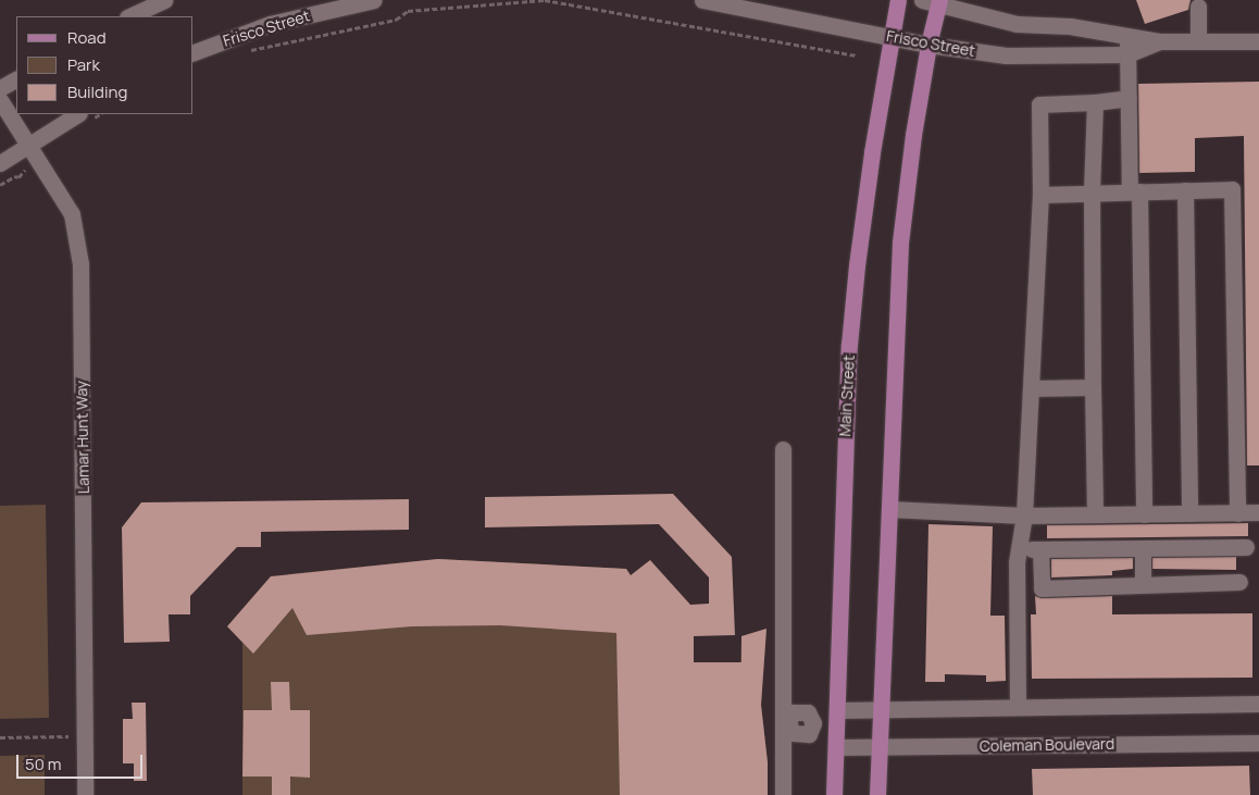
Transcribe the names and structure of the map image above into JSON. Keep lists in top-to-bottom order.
{
  "streets": {
    "main road": ["Main Street"],
    "street": ["Frisco Street", "Lamar Hunt Way", "Coleman Boulevard"]
  },
  "crossings": [
    ["Frisco Street", "Main Street"],
    ["Main Street", "Coleman Boulevard"]
  ],
  "legend": ["Road", "Park", "Building"],
  "scale_bar": "50 m"
}
